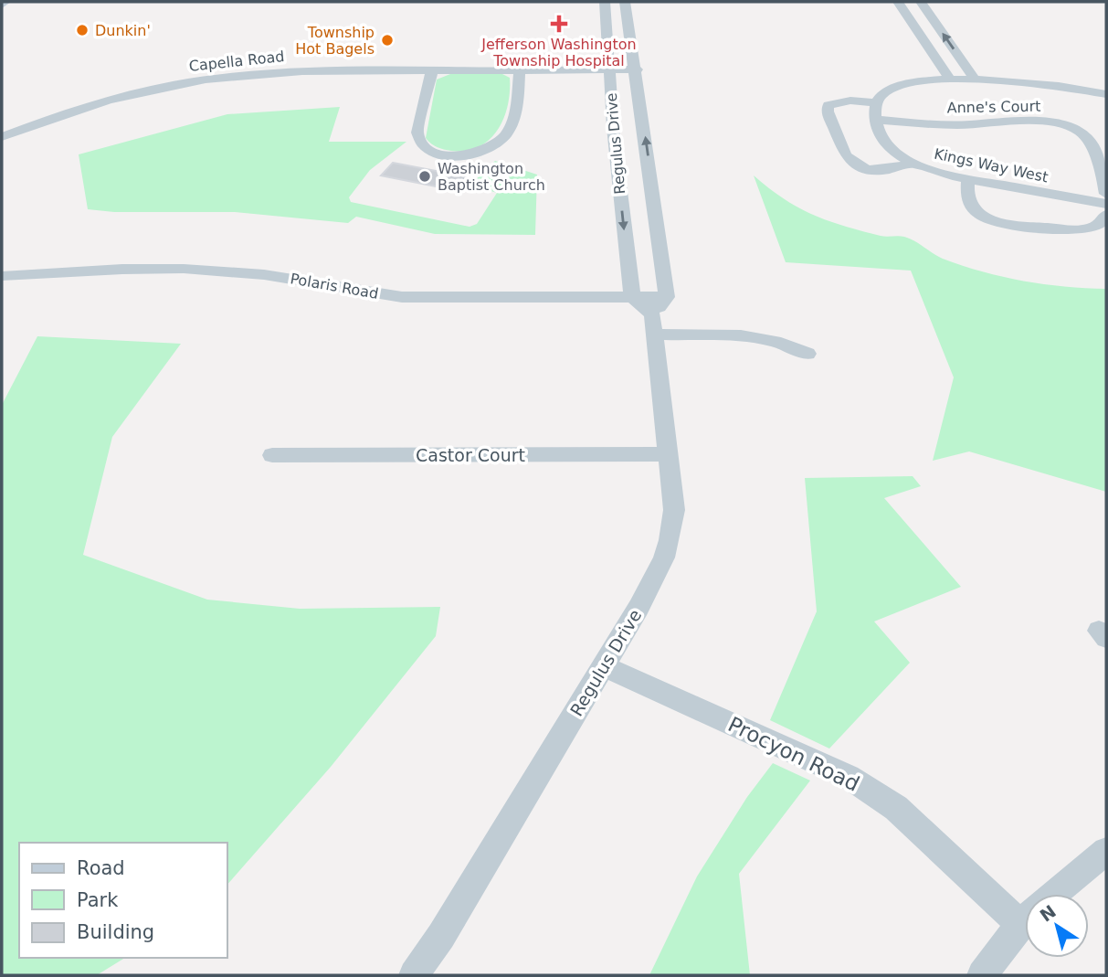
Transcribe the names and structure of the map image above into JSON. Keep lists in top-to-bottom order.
{
  "streets": {
    "street": [
      "Capella Road",
      "Anne's Court",
      "Regulus Drive",
      "Kings Way West",
      "Polaris Road",
      "Castor Court",
      "Procyon Road"
    ]
  },
  "crossings": [
    ["Capella Road", "Regulus Drive"],
    ["Anne's Court", "Kings Way West"],
    ["Regulus Drive", "Polaris Road"],
    ["Regulus Drive", "Castor Court"],
    ["Regulus Drive", "Procyon Road"]
  ],
  "places": {
    "health": ["Jefferson Washington Township Hospital"],
    "other": ["Dunkin'", "Township Hot Bagels", "Washington Baptist Church"]
  },
  "legend": ["Road", "Park", "Building"],
  "north": "top left"
}
